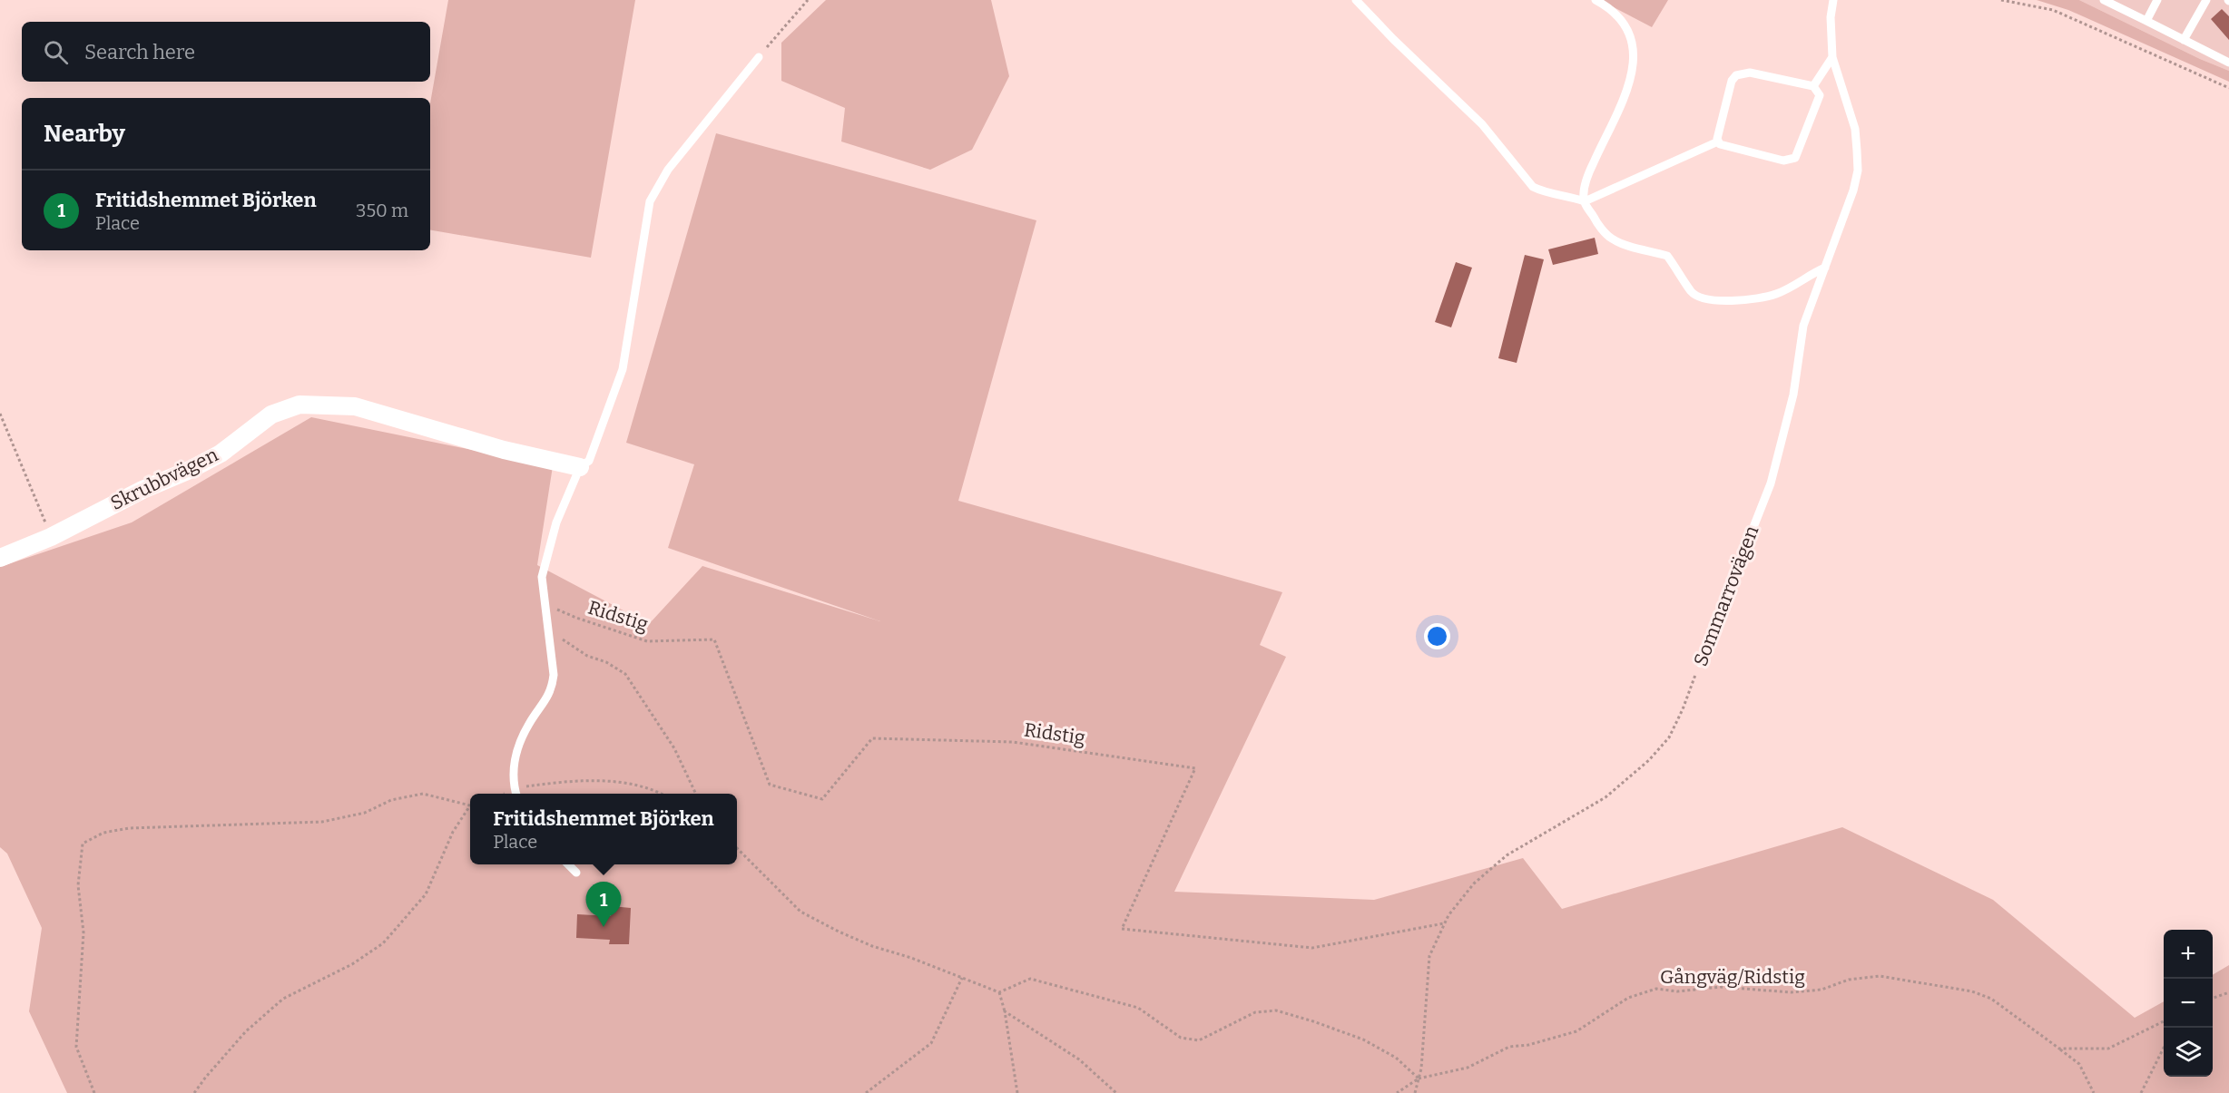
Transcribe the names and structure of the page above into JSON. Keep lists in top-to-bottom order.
{
  "streets": {
    "street": ["Skrubbvägen"],
    "lane": ["Sommarrovägen"],
    "path": ["Ridstig", "Gångväg/Ridstig"]
  },
  "crossings": [
    ["Sommarrovägen", "Ridstig"],
    ["Sommarrovägen", "Gångväg/Ridstig"]
  ],
  "page": {
    "search": "Search here",
    "heading": "Nearby",
    "list": [
      {
        "mark": "1",
        "name": "Fritidshemmet Björken",
        "note": "Place",
        "value": "350 m"
      }
    ],
    "popup": ["Fritidshemmet Björken", "Place"],
    "pins": "1",
    "map_buttons": ["+", "−"]
  }
}
